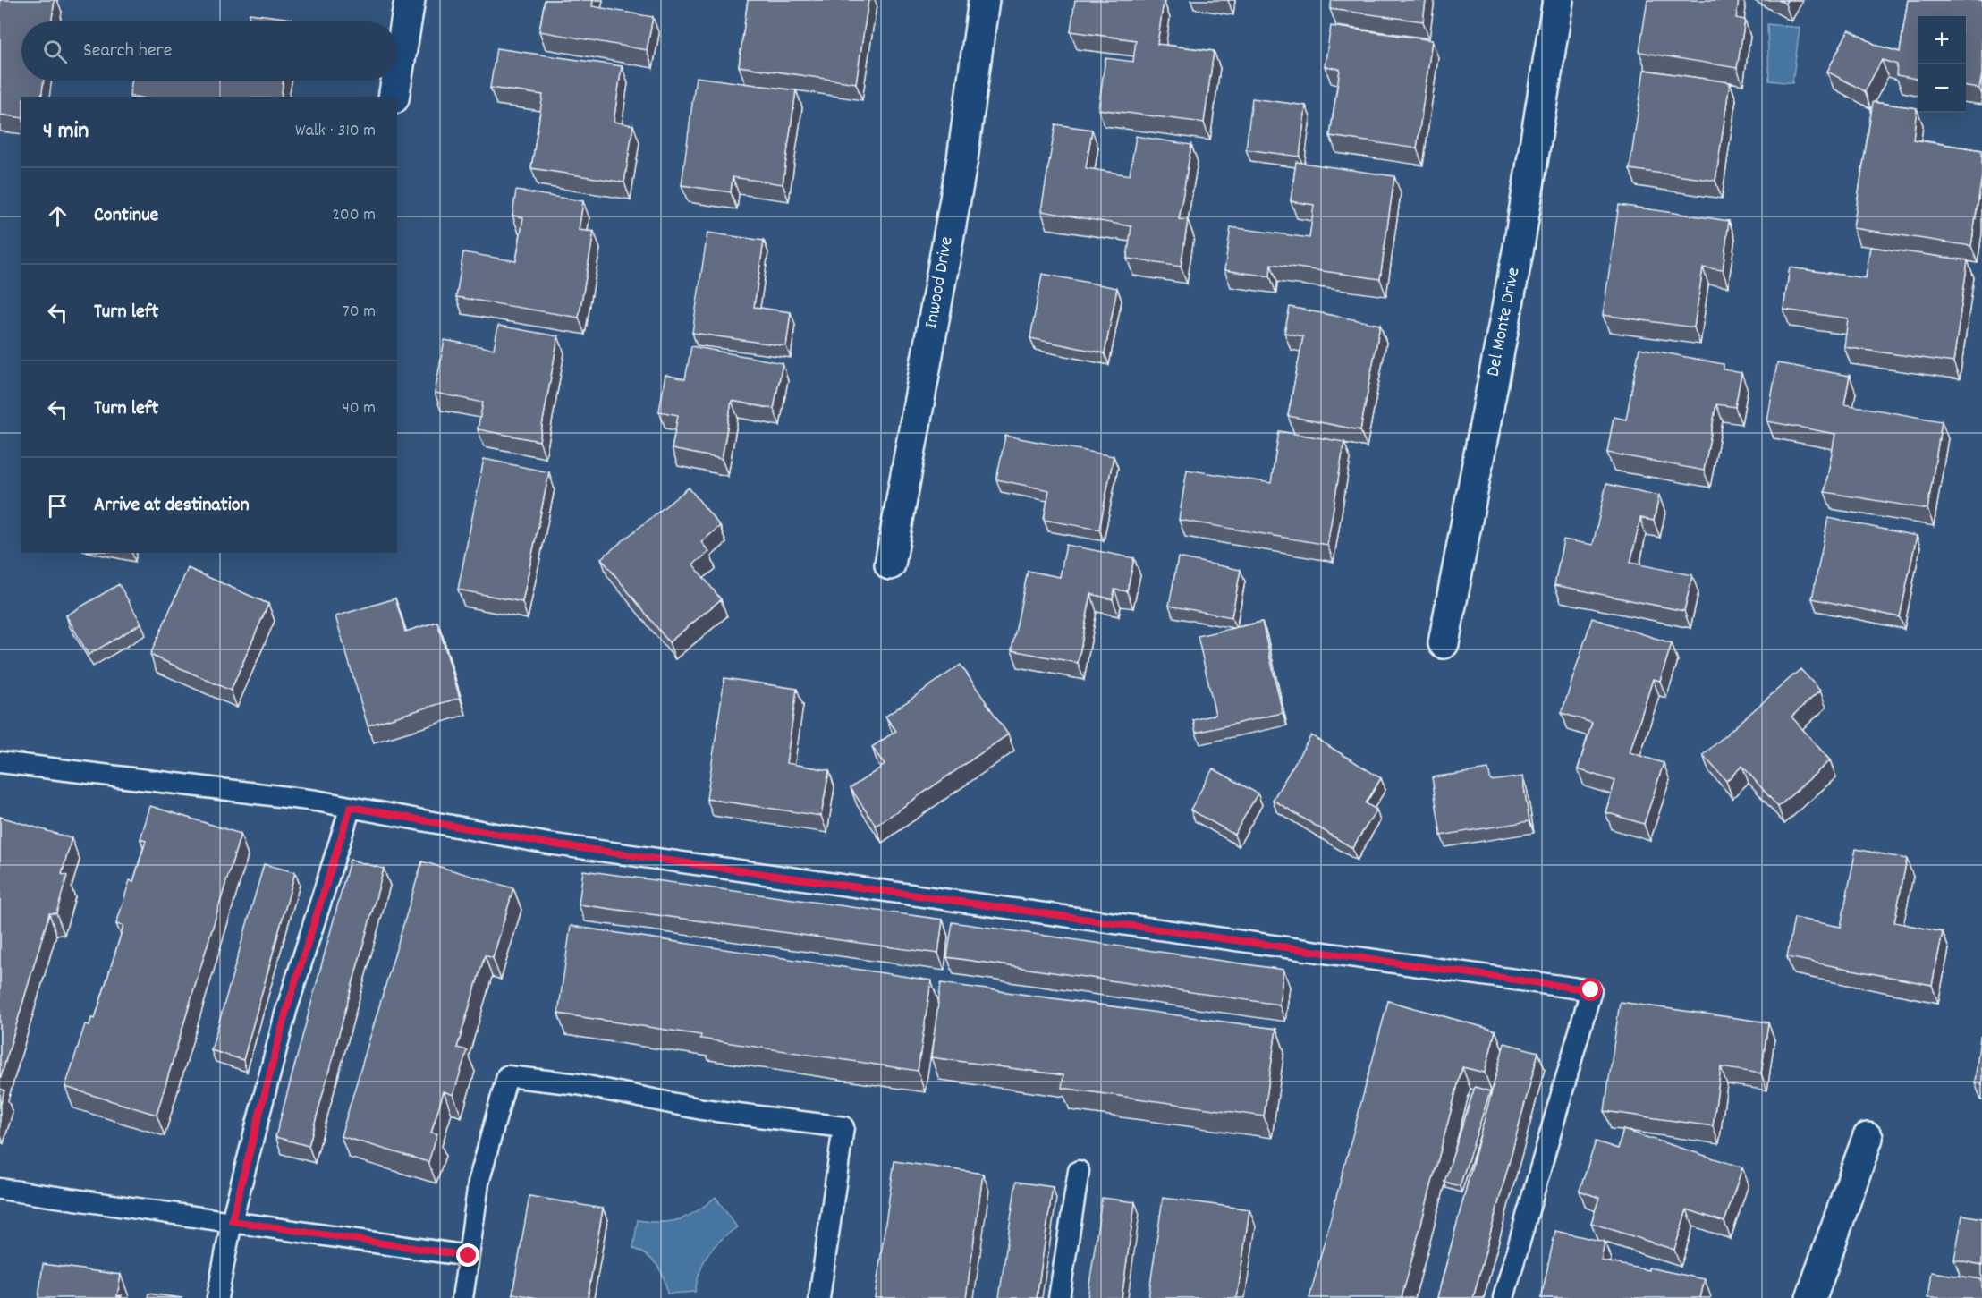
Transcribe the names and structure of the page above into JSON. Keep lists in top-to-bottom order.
{
  "streets": {
    "street": ["Inwood Drive", "Del Monte Drive"]
  },
  "page": {
    "map_buttons": ["+", "−"],
    "search": "Search here",
    "heading": ["4 min", "Walk · 310 m"],
    "list": [
      ["Continue", "200 m"],
      ["Turn left", "70 m"],
      ["Turn left", "40 m"],
      "Arrive at destination"
    ]
  }
}
